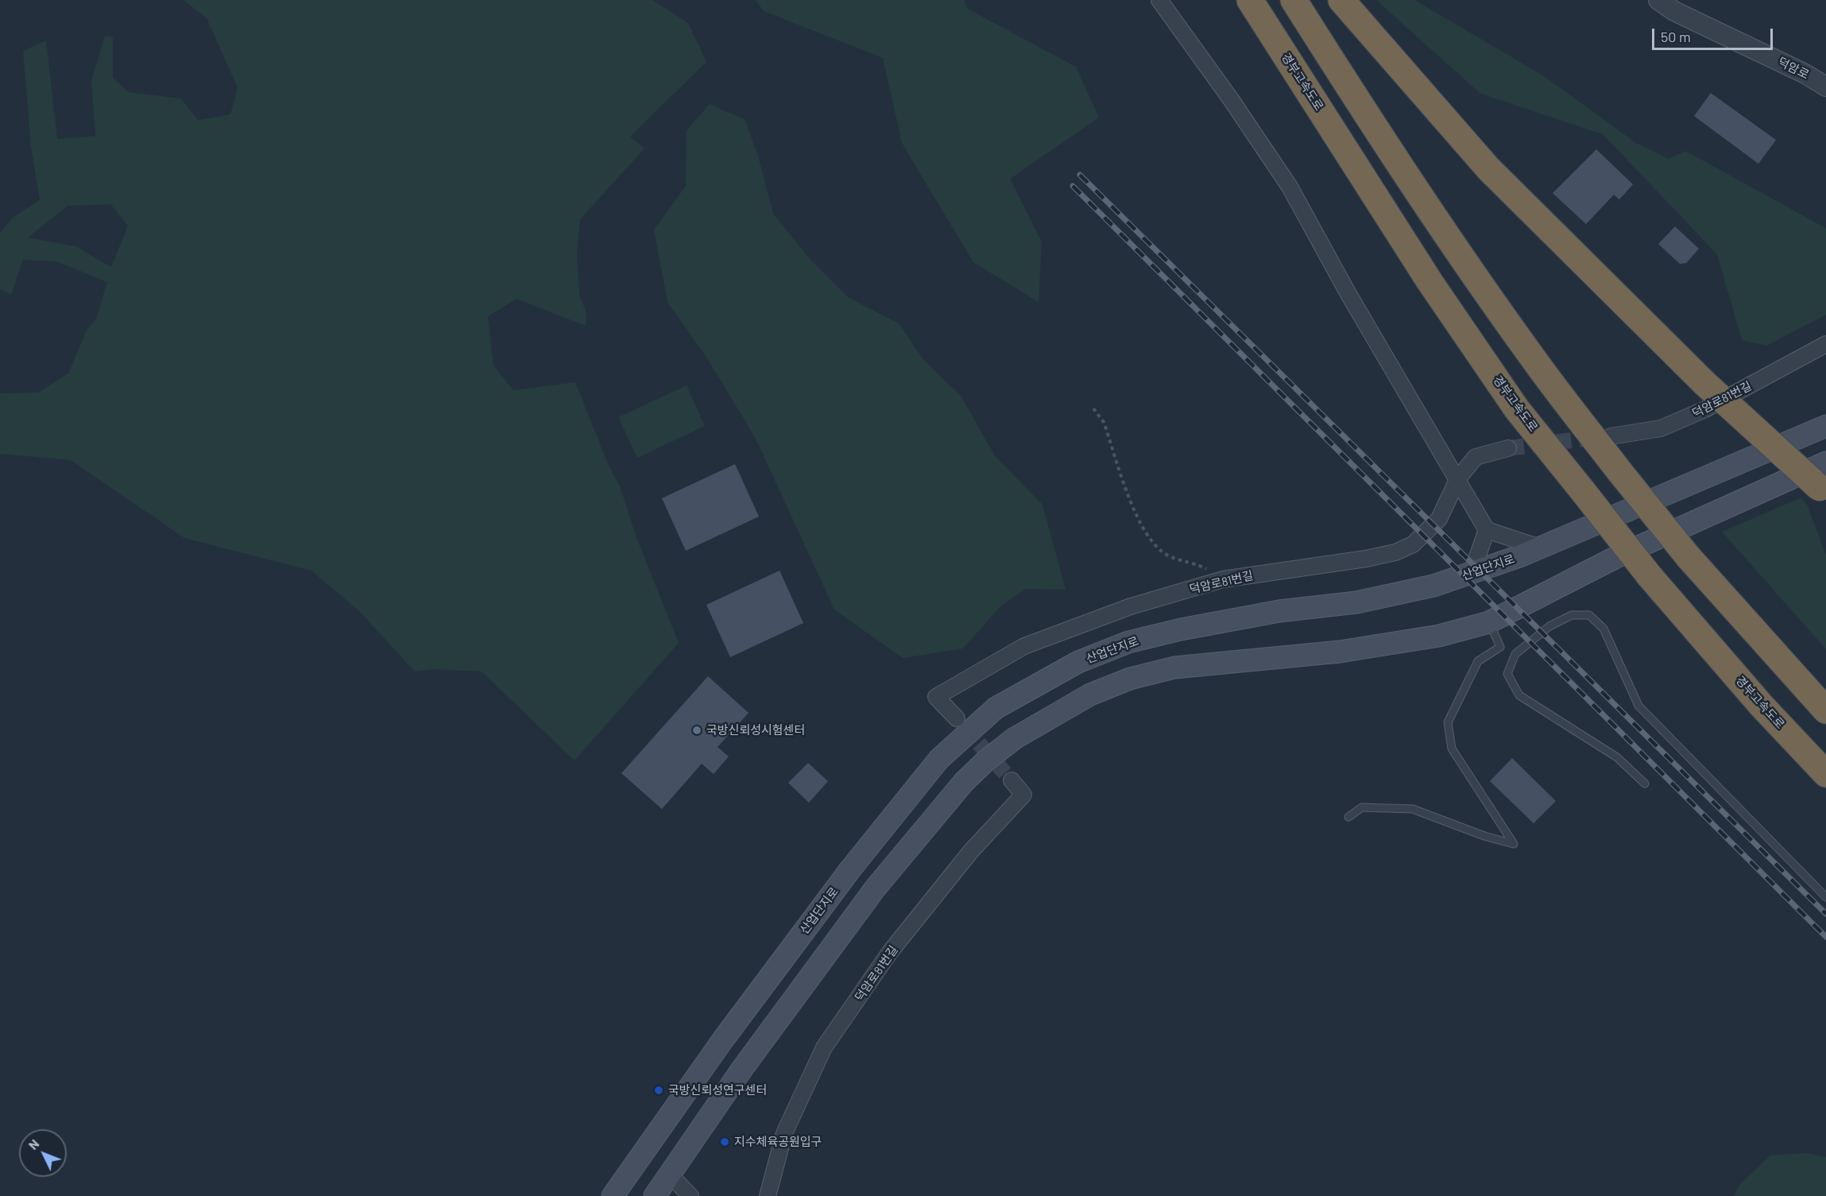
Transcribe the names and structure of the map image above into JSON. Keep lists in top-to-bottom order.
{
  "streets": {
    "highway": ["경부고속도로"],
    "main road": ["산업단지로"],
    "street": ["덕암로", "덕암로81번길"]
  },
  "places": ["국방신뢰성시험센터", "국방신뢰성연구센터", "지수체육공원입구"],
  "scale_bar": "50 m",
  "north": "top left"
}
